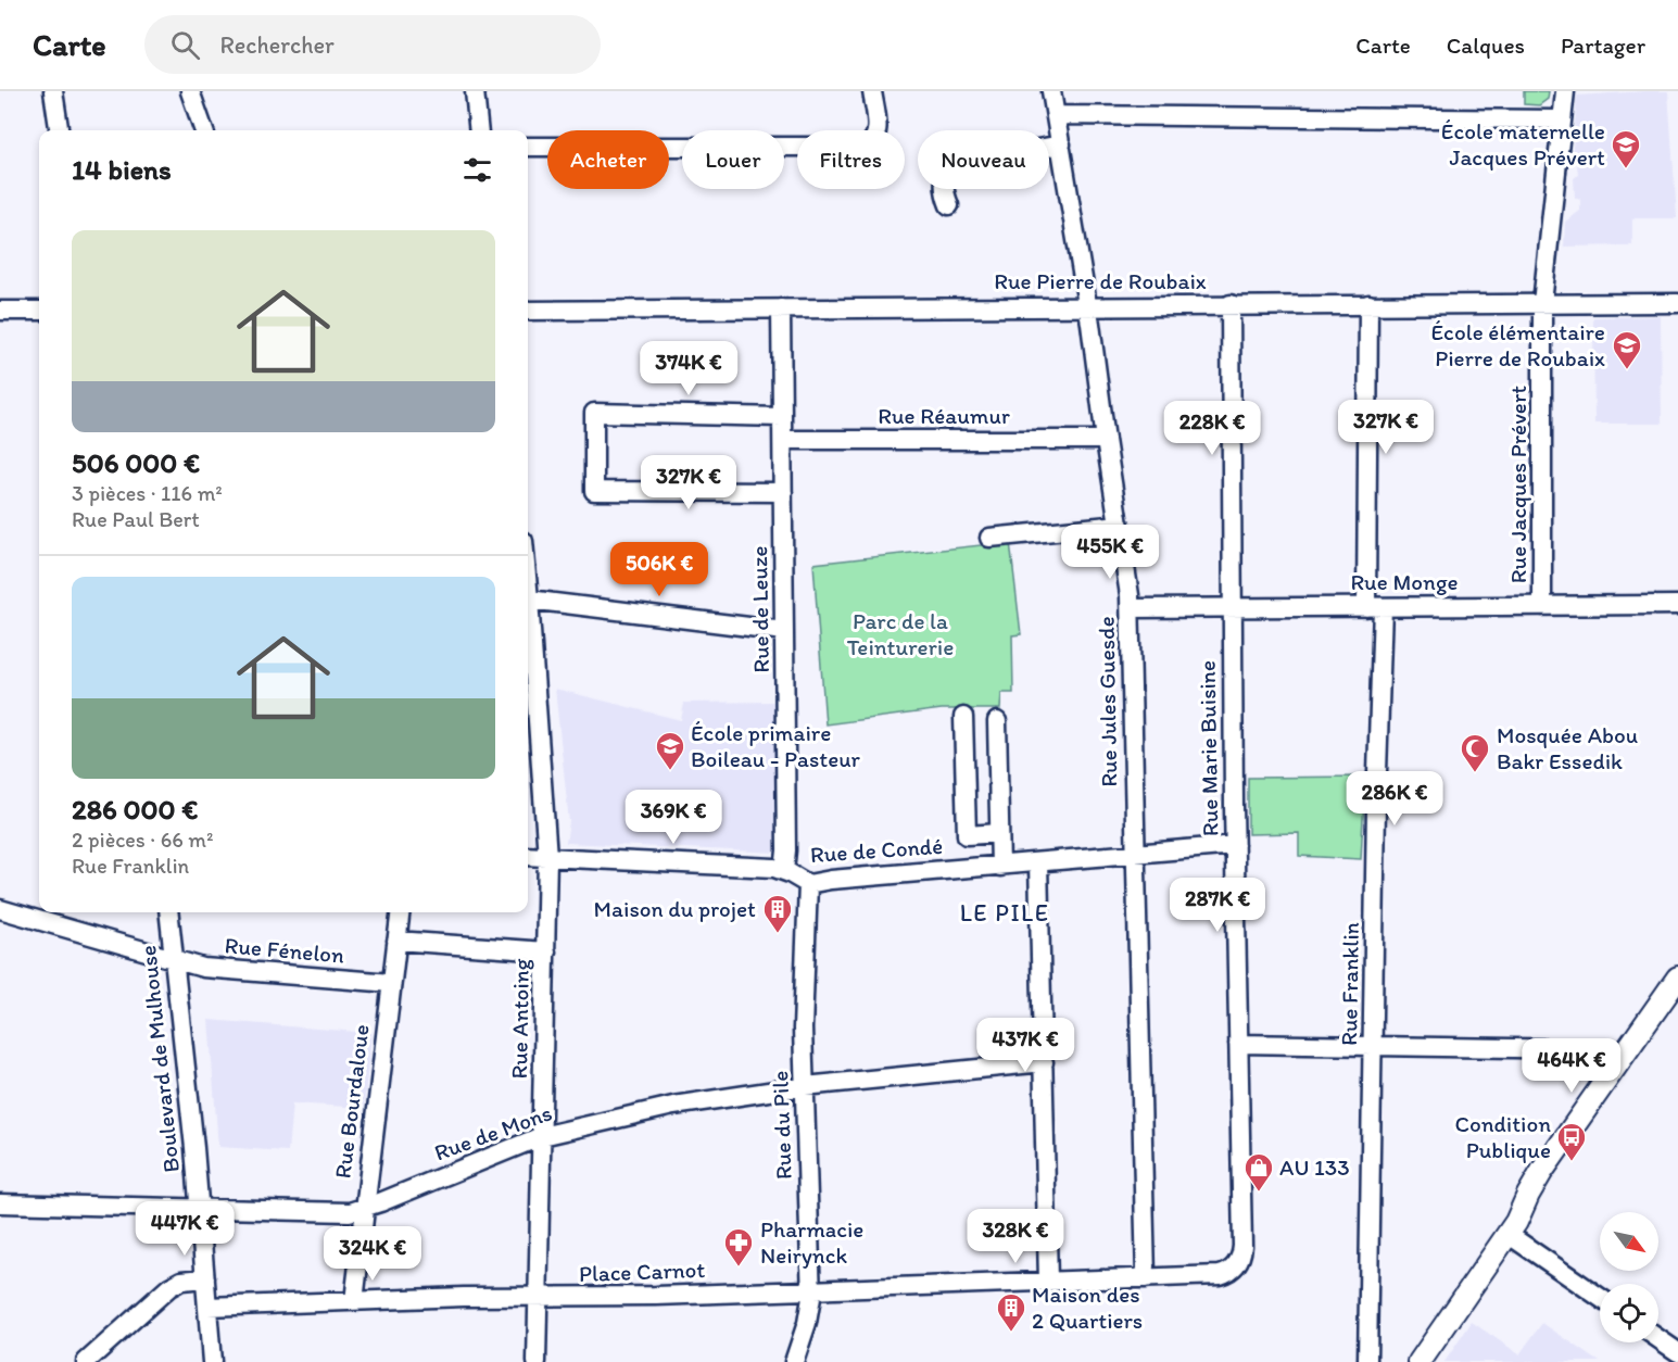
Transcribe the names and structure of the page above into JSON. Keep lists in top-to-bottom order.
{
  "streets": {
    "street": [
      "Rue Pierre de Roubaix",
      "Rue Réaumur",
      "Rue Jacques Prévert",
      "Rue Monge",
      "Rue de Leuze",
      "Rue Jules Guesde",
      "Rue Marie Buisine",
      "Rue de Condé",
      "Rue Fénelon",
      "Rue Franklin",
      "Rue Antoing",
      "Boulevard de Mulhouse",
      "Rue Bourdaloue",
      "Rue du Pile",
      "Rue de Mons",
      "Place Carnot"
    ]
  },
  "crossings": [
    ["Rue Pierre de Roubaix", "Rue Jacques Prévert"],
    ["Rue Pierre de Roubaix", "Rue de Leuze"],
    ["Rue Pierre de Roubaix", "Rue Jules Guesde"],
    ["Rue Pierre de Roubaix", "Rue Marie Buisine"],
    ["Rue Pierre de Roubaix", "Rue Franklin"],
    ["Rue Réaumur", "Rue de Leuze"],
    ["Rue Réaumur", "Rue Jules Guesde"],
    ["Rue Jacques Prévert", "Rue Monge"],
    ["Rue Monge", "Rue Jules Guesde"],
    ["Rue Monge", "Rue Marie Buisine"],
    ["Rue Monge", "Rue Franklin"],
    ["Rue de Leuze", "Rue de Condé"],
    ["Rue Jules Guesde", "Rue de Condé"],
    ["Rue Jules Guesde", "Place Carnot"],
    ["Rue Marie Buisine", "Rue de Condé"],
    ["Rue Marie Buisine", "Place Carnot"],
    ["Rue de Condé", "Rue Antoing"],
    ["Rue de Condé", "Rue du Pile"],
    ["Rue Fénelon", "Boulevard de Mulhouse"],
    ["Rue Fénelon", "Rue Bourdaloue"],
    ["Rue Antoing", "Rue de Mons"],
    ["Rue Antoing", "Place Carnot"],
    ["Boulevard de Mulhouse", "Rue de Mons"],
    ["Boulevard de Mulhouse", "Place Carnot"],
    ["Rue Bourdaloue", "Rue de Mons"],
    ["Rue Bourdaloue", "Place Carnot"],
    ["Rue du Pile", "Rue de Mons"],
    ["Rue du Pile", "Place Carnot"]
  ],
  "districts": ["LE PILE"],
  "parks": ["Parc de la Teinturerie"],
  "places": {
    "school or university": ["École maternelle Jacques Prévert", "École élémentaire Pierre de Roubaix", "École primaire Boileau - Pasteur"],
    "mosque": ["Mosquée Abou Bakr Essedik"],
    "building": ["Maison du projet", "Maison des 2 Quartiers"],
    "bus stop": ["Condition Publique"],
    "shop": ["AU 133"],
    "pharmacy": ["Pharmacie Neirynck"]
  },
  "north": "bottom right",
  "page": {
    "header": "Carte",
    "search": "Rechercher",
    "nav": ["Carte", "Calques", "Partager"],
    "chip": [
      "Acheter",
      "Louer",
      "Filtres",
      "Nouveau"
    ],
    "heading": "14 biens",
    "list": [
      {
        "name": "506 000 €",
        "note": "3 pièces · 116 m² · Rue Paul Bert"
      },
      {
        "name": "286 000 €",
        "note": "2 pièces · 66 m² · Rue Franklin"
      }
    ],
    "price": [
      "374K €",
      "327K €",
      "228K €",
      "327K €",
      "455K €",
      "506K €",
      "286K €",
      "369K €",
      "287K €",
      "437K €",
      "464K €",
      "447K €",
      "328K €",
      "324K €"
    ]
  }
}
